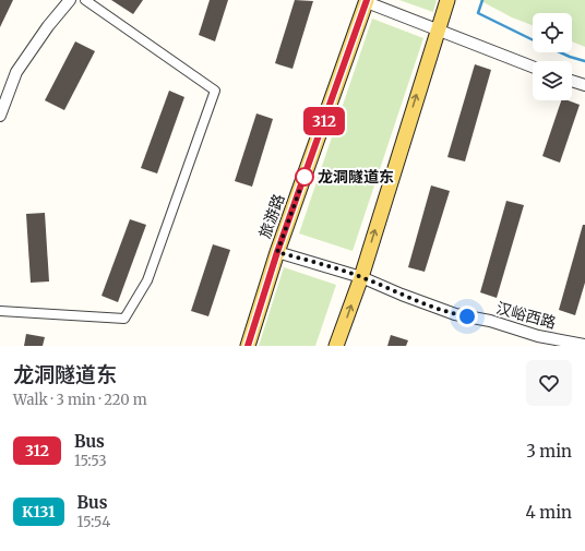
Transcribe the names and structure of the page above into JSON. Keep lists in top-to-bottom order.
{
  "streets": {
    "main road": ["旅游路"],
    "street": ["汉峪西路"]
  },
  "crossings": [
    ["旅游路", "汉峪西路"]
  ],
  "places": ["龙洞隧道东"],
  "lines": ["bus line 312"],
  "page": {
    "on_map": "312",
    "heading": ["龙洞隧道东", "Walk · 3 min · 220 m"],
    "list": [
      {
        "mark": "312",
        "name": "Bus",
        "note": "15:53",
        "value": "3 min"
      },
      {
        "mark": "K131",
        "name": "Bus",
        "note": "15:54",
        "value": "4 min"
      }
    ]
  }
}
